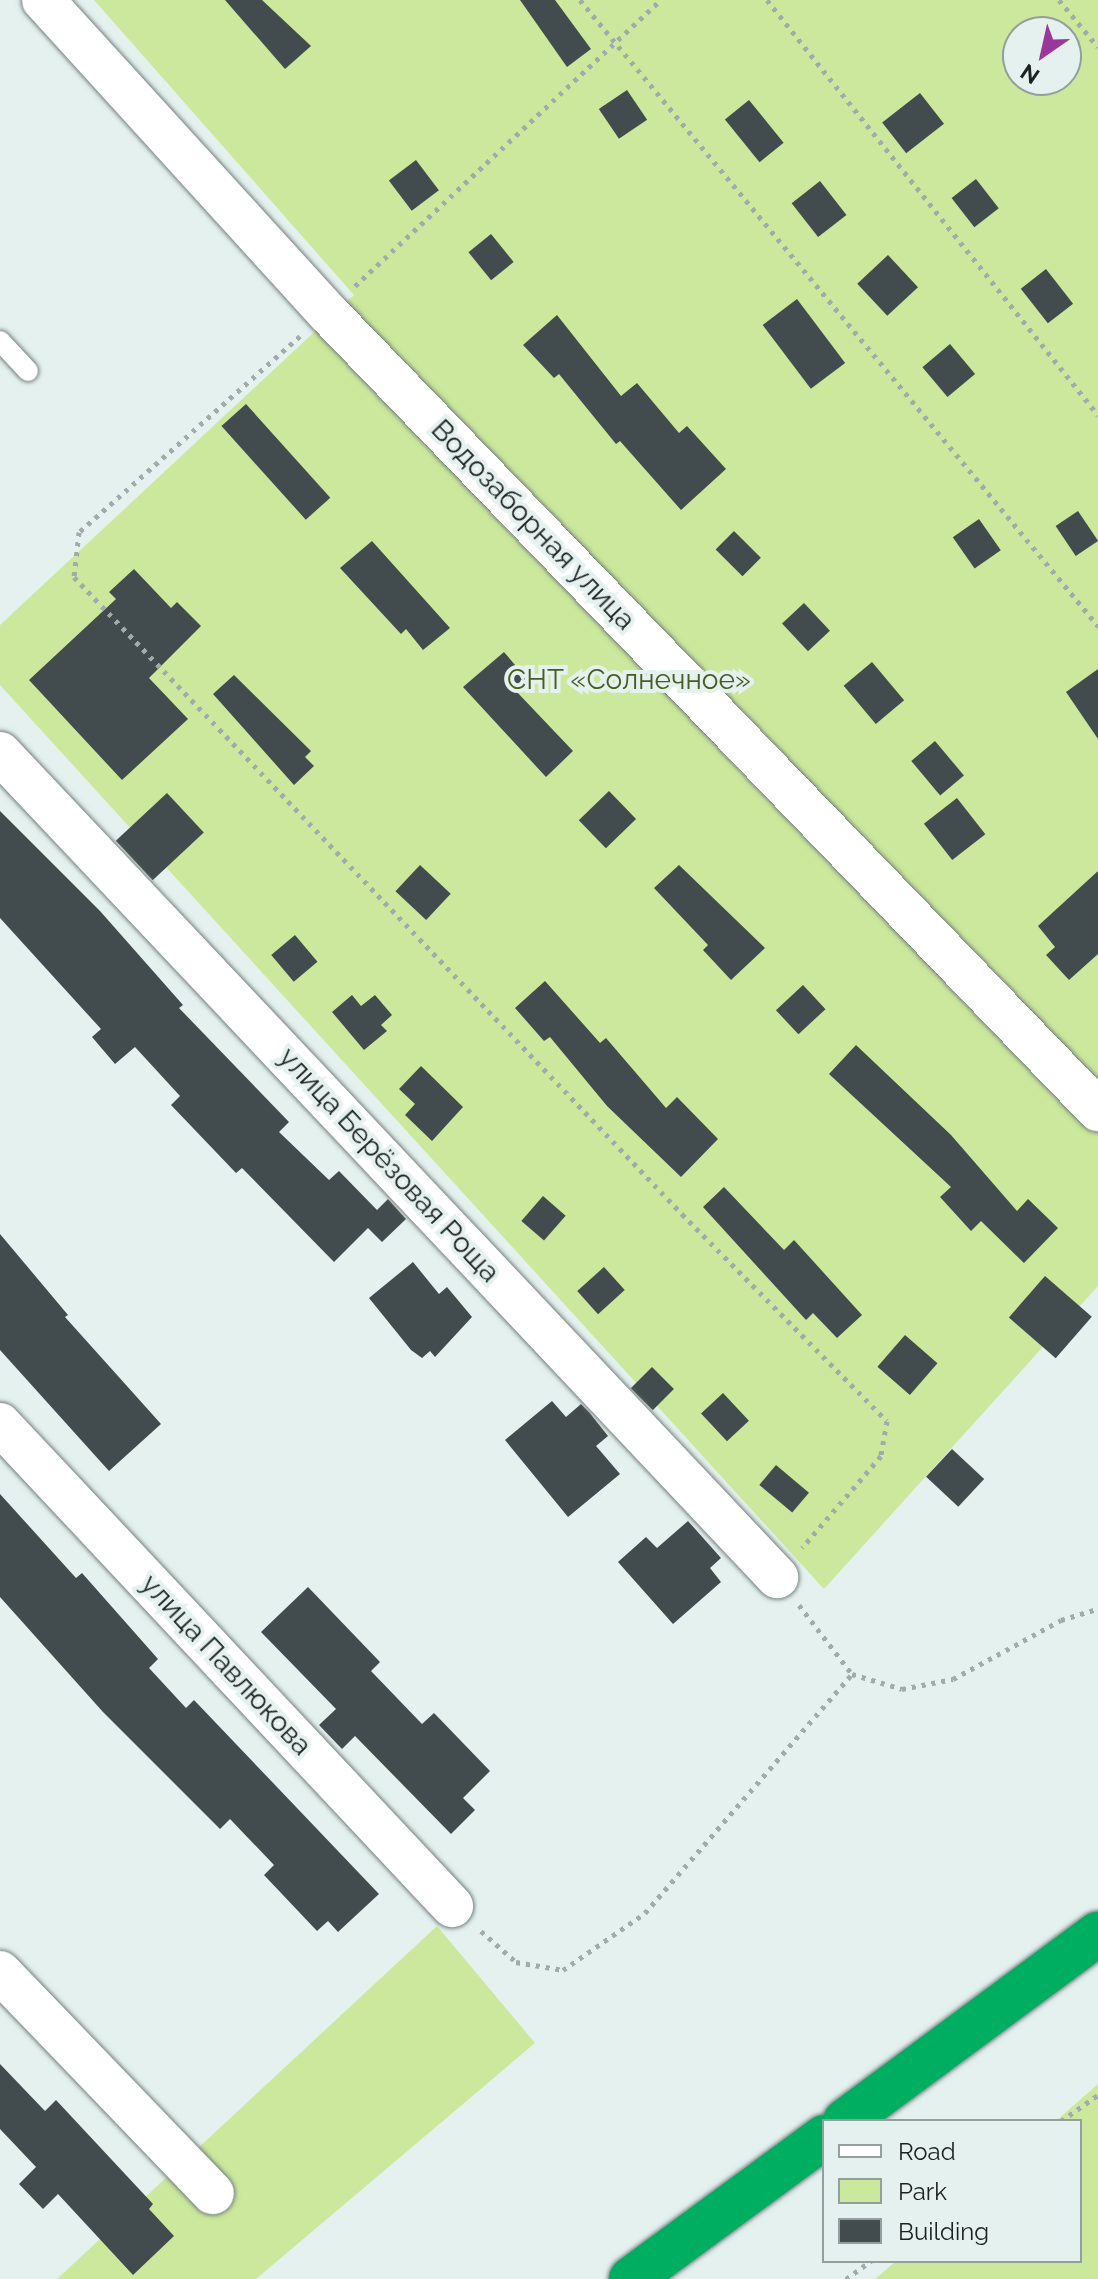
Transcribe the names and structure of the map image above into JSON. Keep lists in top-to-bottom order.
{
  "streets": {
    "street": ["Водозаборная улица", "улица Берёзовая Роща", "улица Павлюкова"]
  },
  "parks": ["СНТ «Солнечное»"],
  "legend": ["Road", "Park", "Building"],
  "north": "bottom left"
}
